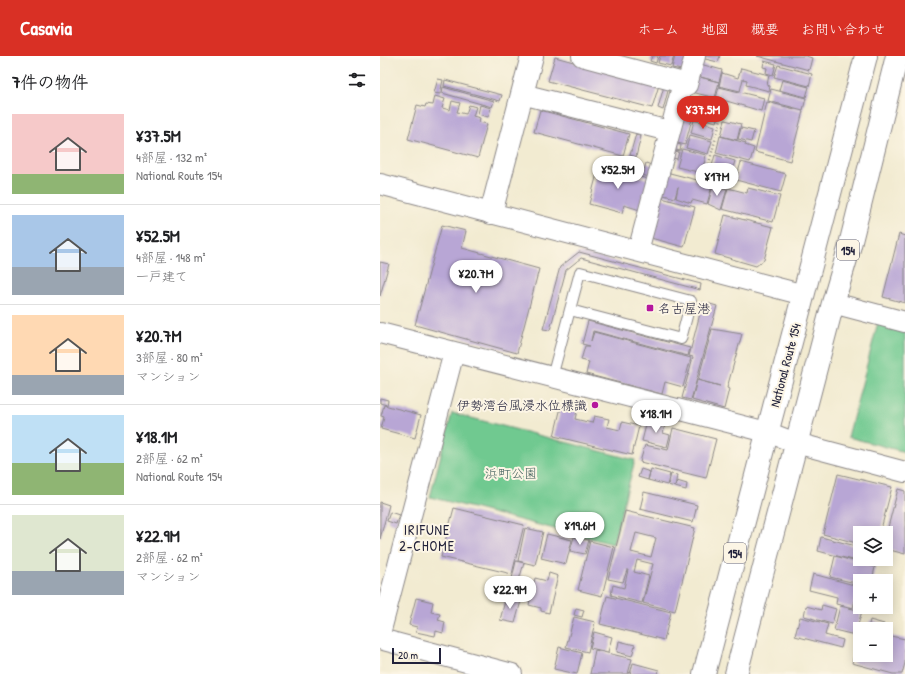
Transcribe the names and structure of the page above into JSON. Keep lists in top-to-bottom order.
{
  "streets": {
    "main road": ["154", "National Route 154"]
  },
  "districts": ["IRIFUNE 2-CHOME"],
  "parks": ["浜町公園"],
  "places": {
    "transit": ["名古屋港"],
    "other": ["伊勢湾台風浸水位標識"]
  },
  "scale_bar": "20 m",
  "page": {
    "header": "Casavia",
    "nav": [
      "ホーム",
      "地図",
      "概要",
      "お問い合わせ"
    ],
    "heading": "7件の物件",
    "price": [
      "¥37.5M",
      "¥52.5M",
      "¥17M",
      "¥20.7M",
      "¥18.1M",
      "¥19.6M",
      "¥22.9M"
    ],
    "list": [
      {
        "name": "¥37.5M",
        "note": "4部屋 · 132 m² · National Route 154"
      },
      {
        "name": "¥52.5M",
        "note": "4部屋 · 148 m² · 一戸建て"
      },
      {
        "name": "¥20.7M",
        "note": "3部屋 · 80 m² · マンション"
      },
      {
        "name": "¥18.1M",
        "note": "2部屋 · 62 m² · National Route 154"
      },
      {
        "name": "¥22.9M",
        "note": "2部屋 · 62 m² · マンション"
      }
    ],
    "map_buttons": ["+", "−"],
    "scale": "20 m"
  }
}
